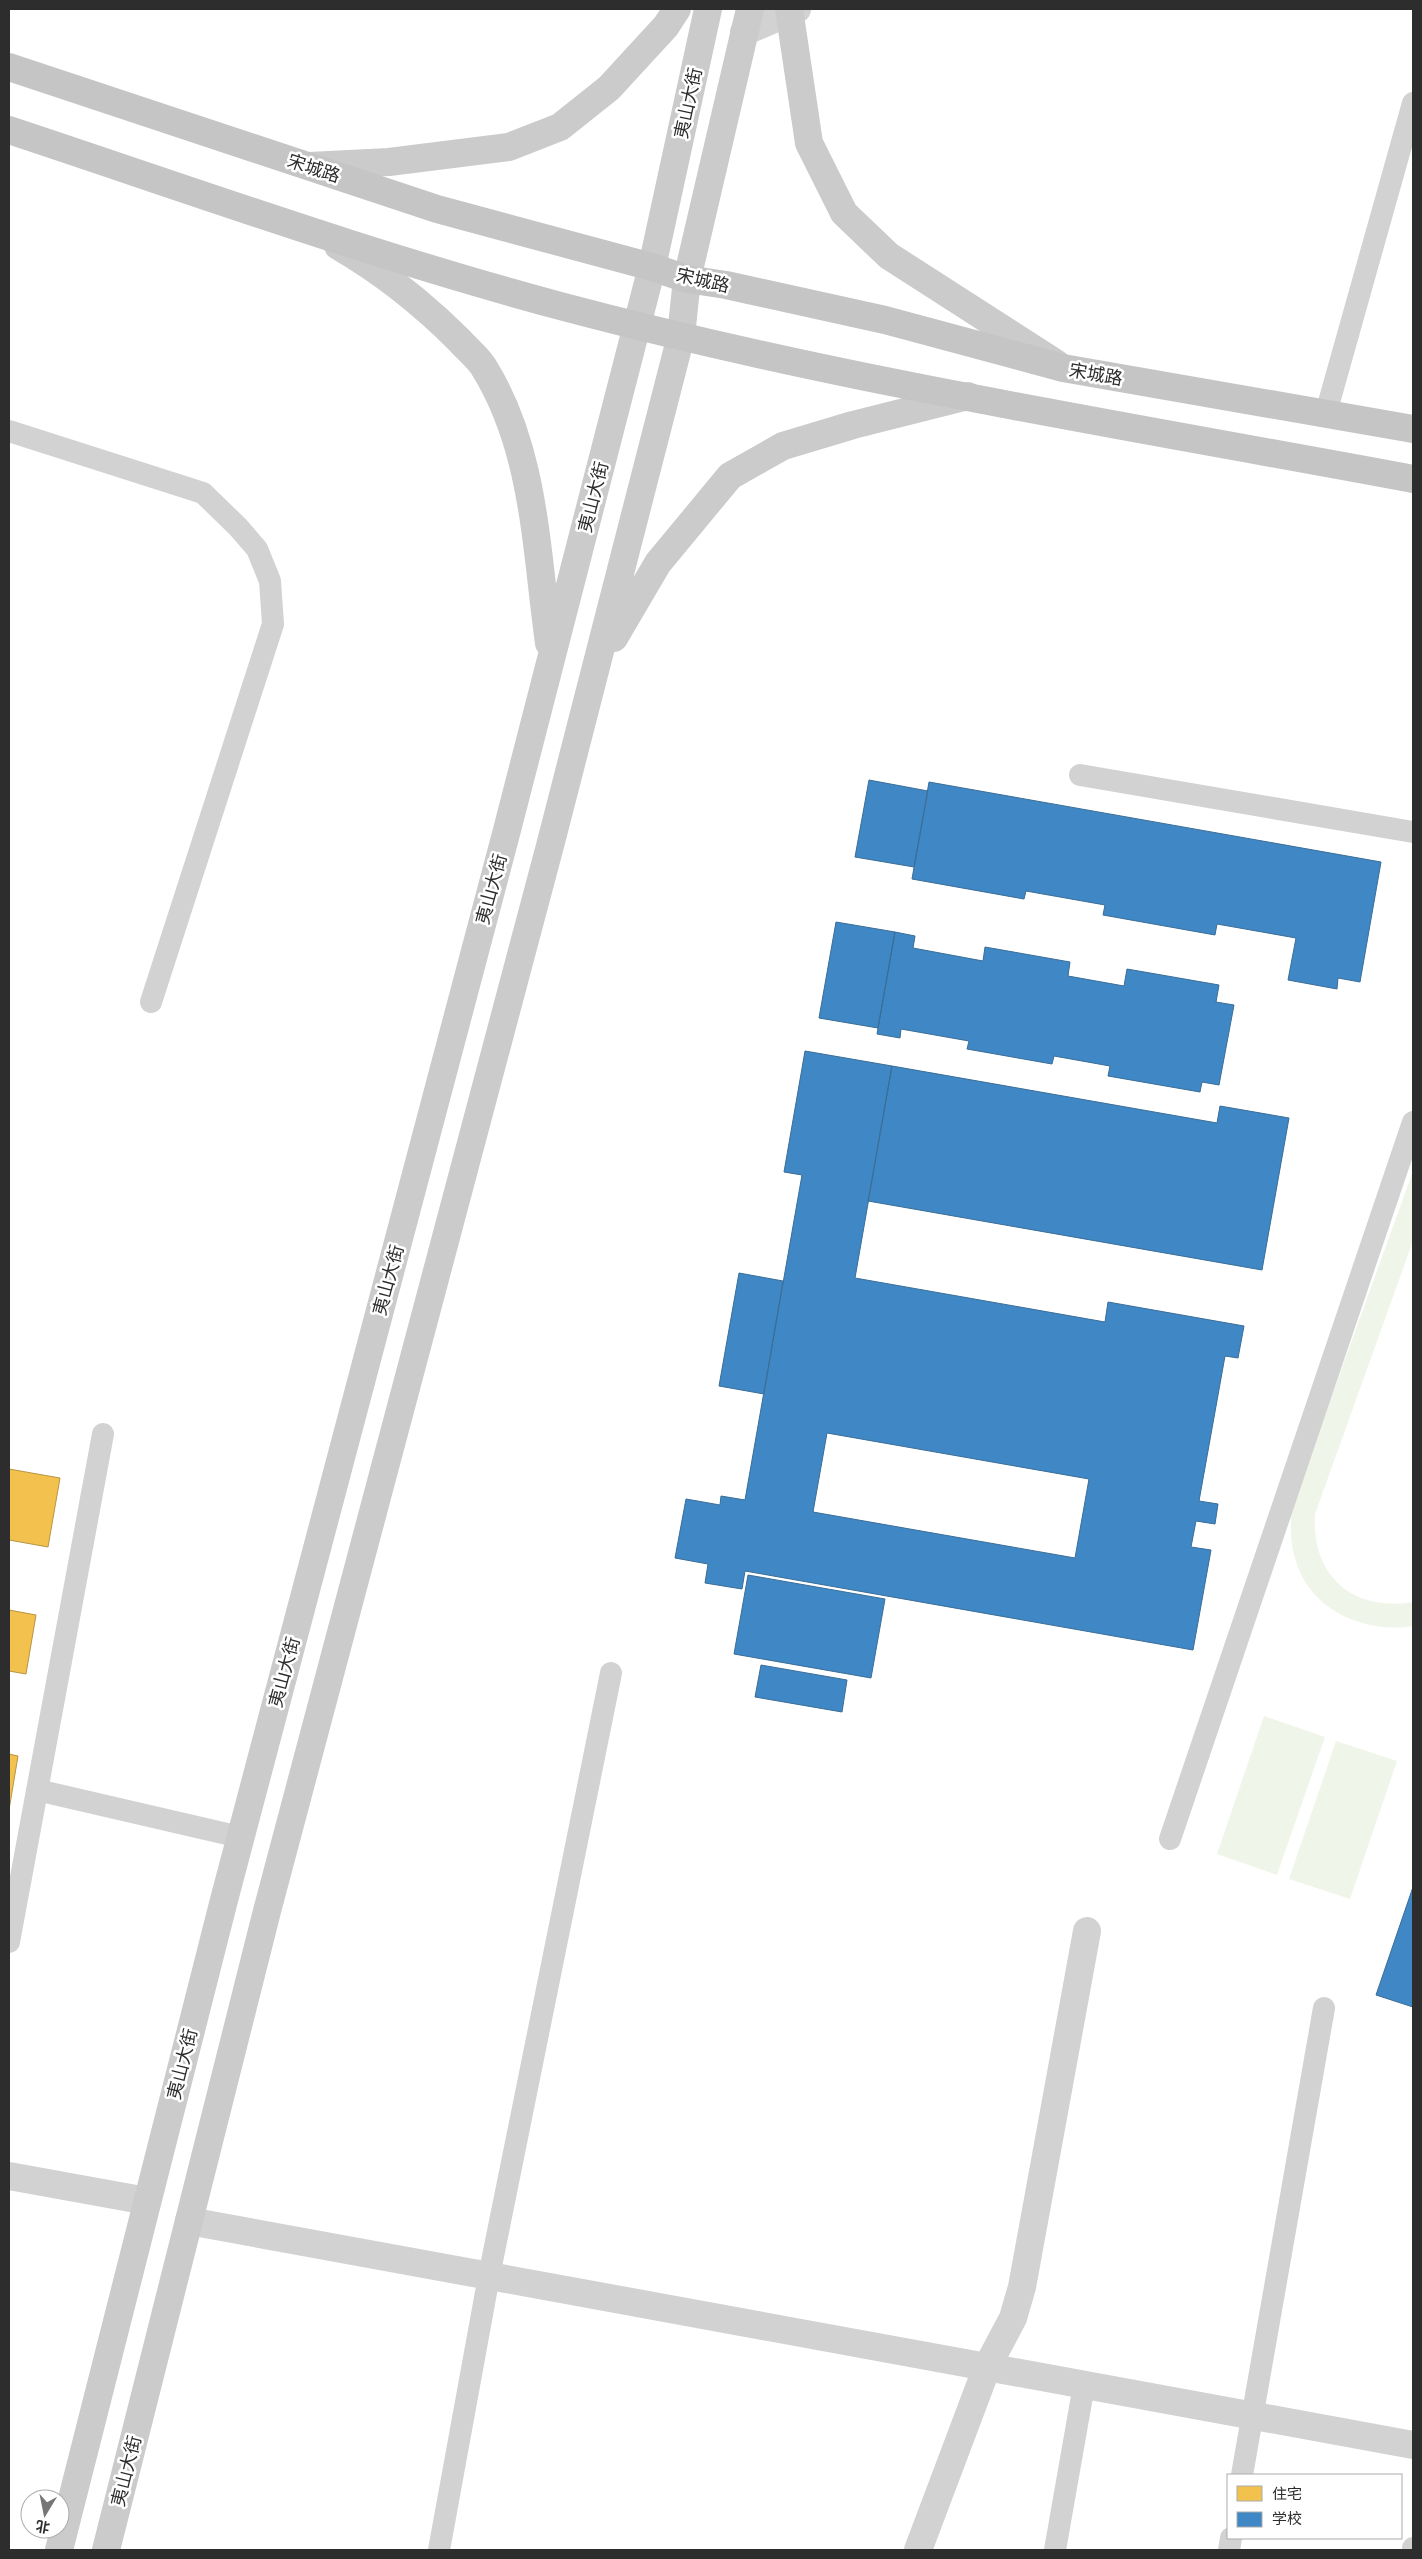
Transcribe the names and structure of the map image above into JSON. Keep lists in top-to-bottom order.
{
  "streets": {
    "main road": ["夷山大街", "宋城路"]
  },
  "crossings": [
    ["夷山大街", "宋城路"]
  ],
  "legend": ["住宅", "学校"],
  "north": "bottom"
}
